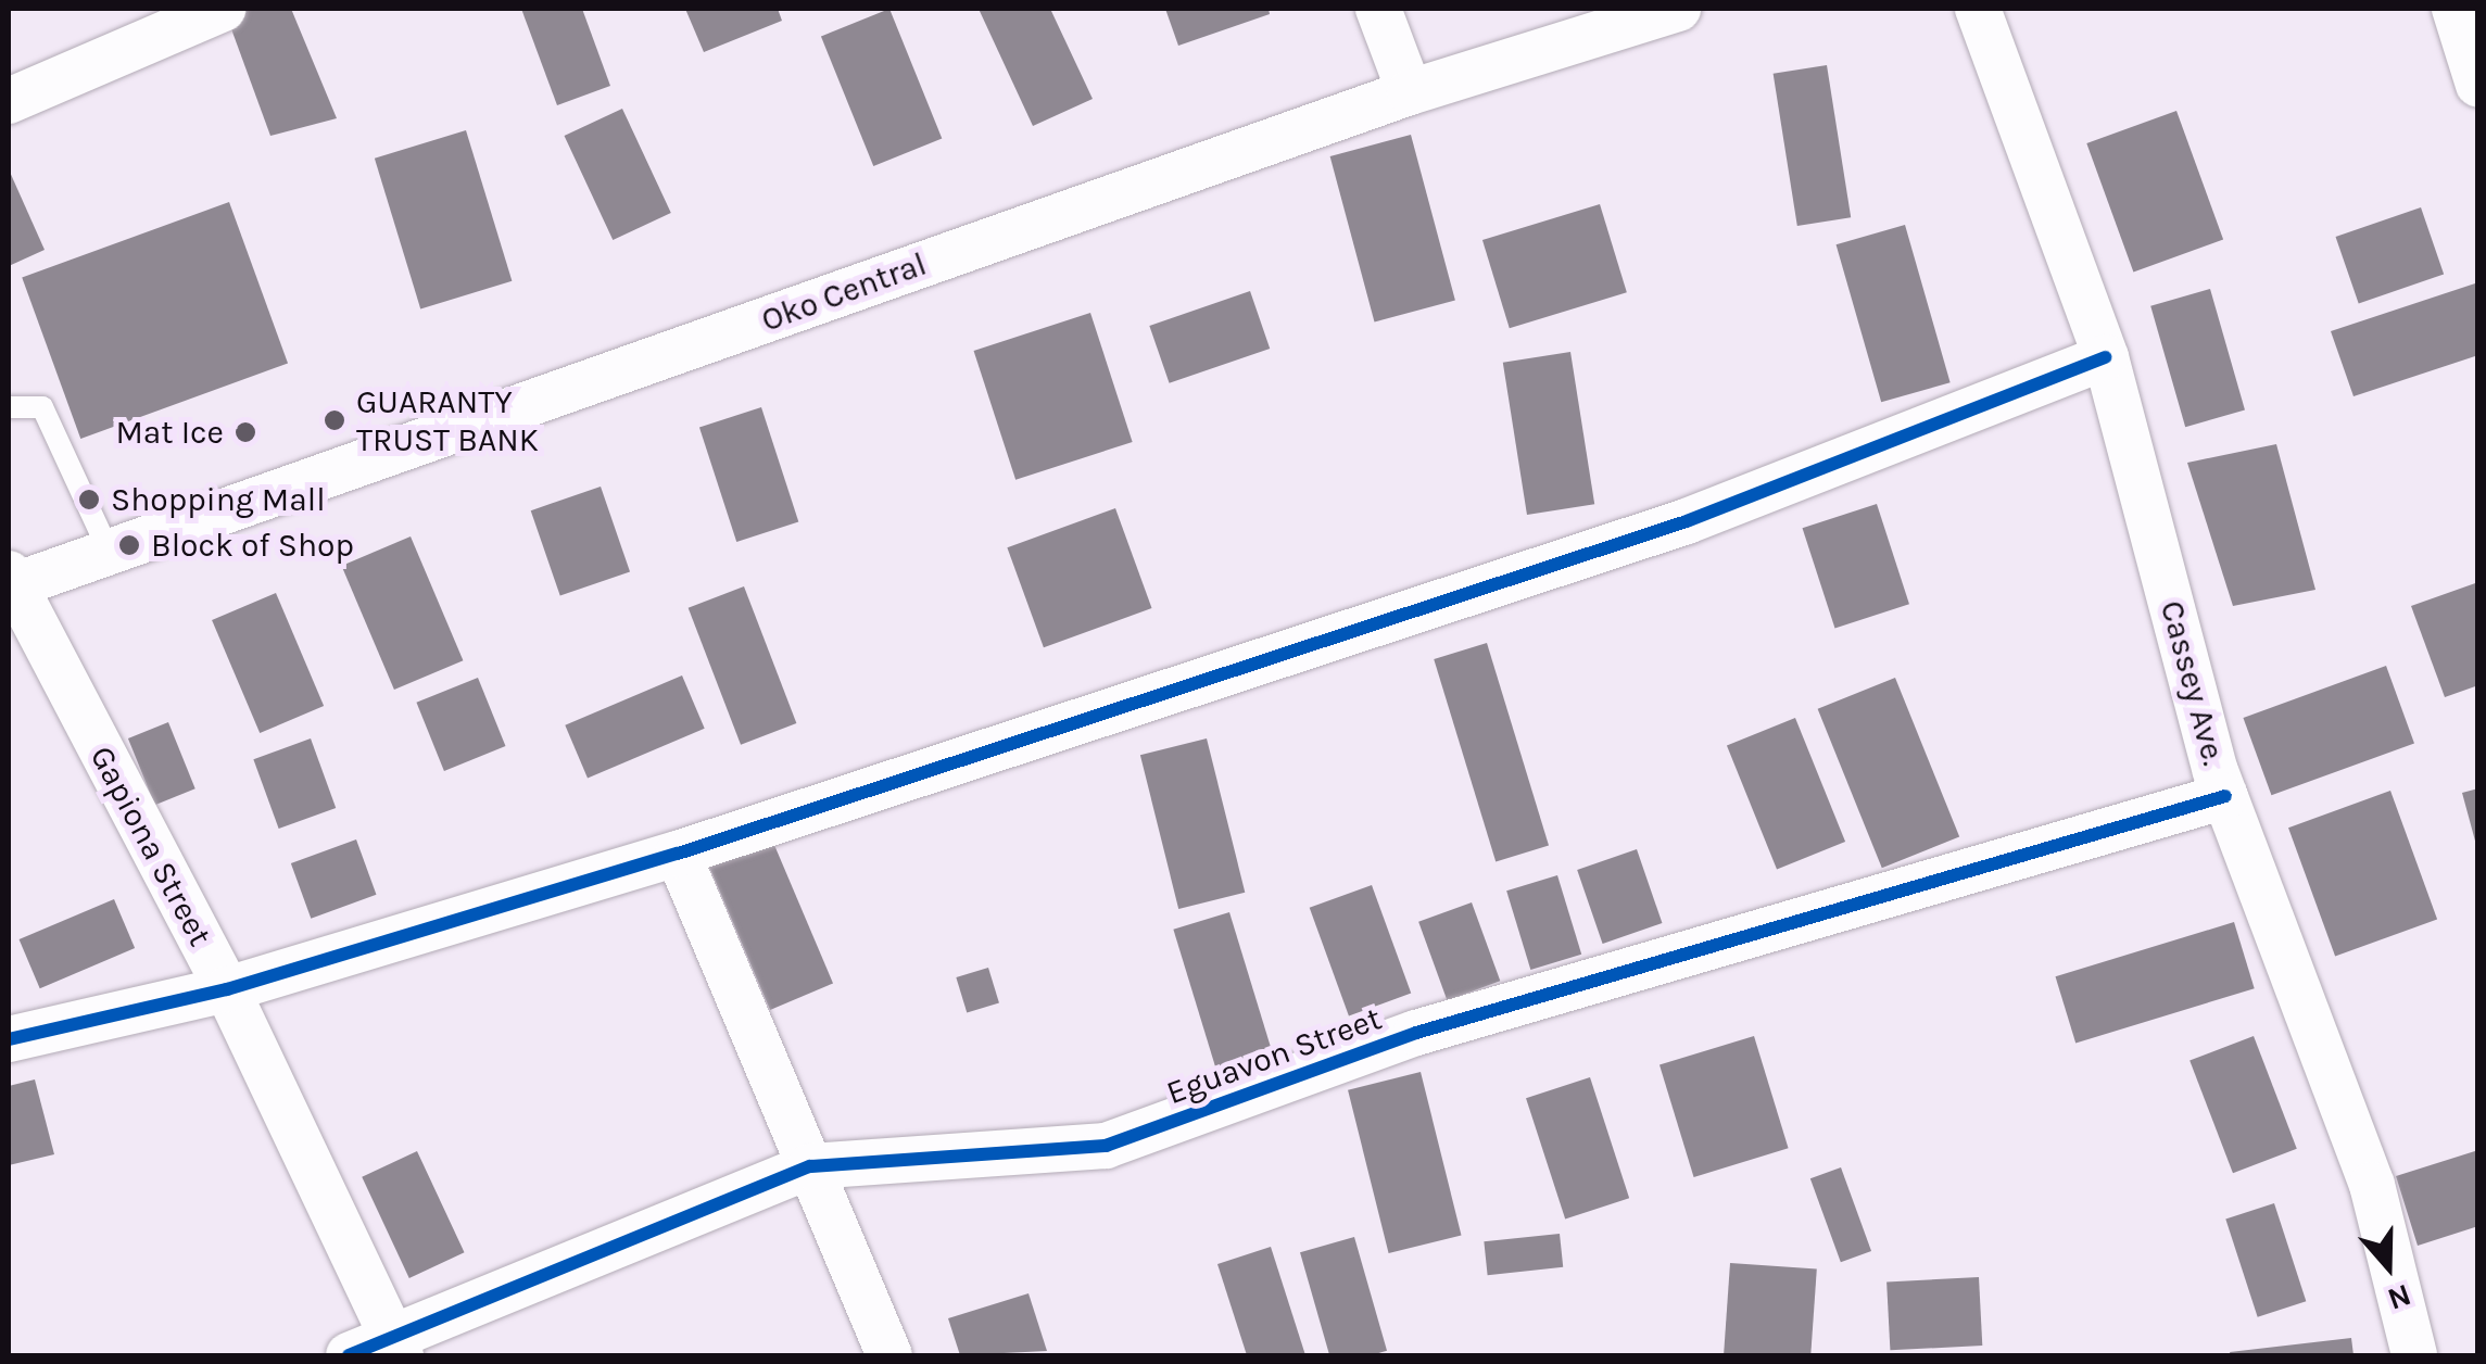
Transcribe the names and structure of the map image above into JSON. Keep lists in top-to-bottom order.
{
  "streets": {
    "street": [
      "Oko Central",
      "Cassey Ave.",
      "Gapiona Street",
      "Eguavon Street"
    ]
  },
  "crossings": [
    ["Oko Central", "Gapiona Street"],
    ["Cassey Ave.", "Eguavon Street"],
    ["Gapiona Street", "Eguavon Street"]
  ],
  "places": [
    "GUARANTY TRUST BANK",
    "Mat Ice",
    "Shopping Mall",
    "Block of Shop"
  ],
  "north": "bottom"
}
